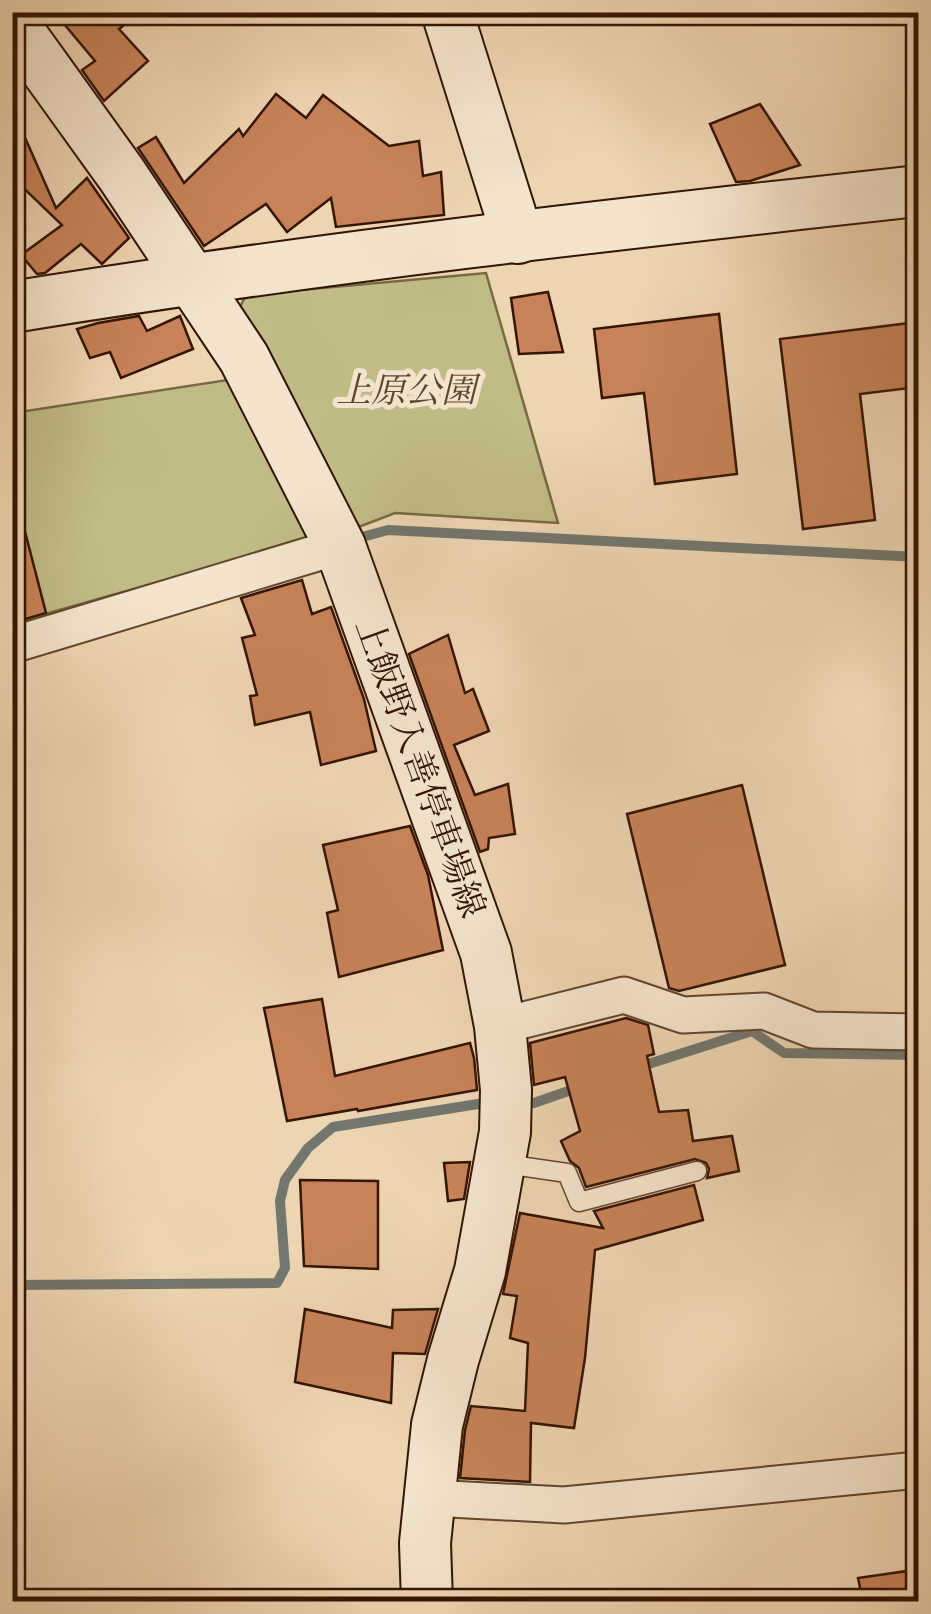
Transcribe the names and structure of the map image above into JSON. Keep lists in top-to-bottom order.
{
  "streets": {
    "main road": ["上飯野入善停車場線"]
  },
  "parks": ["上原公園"]
}
